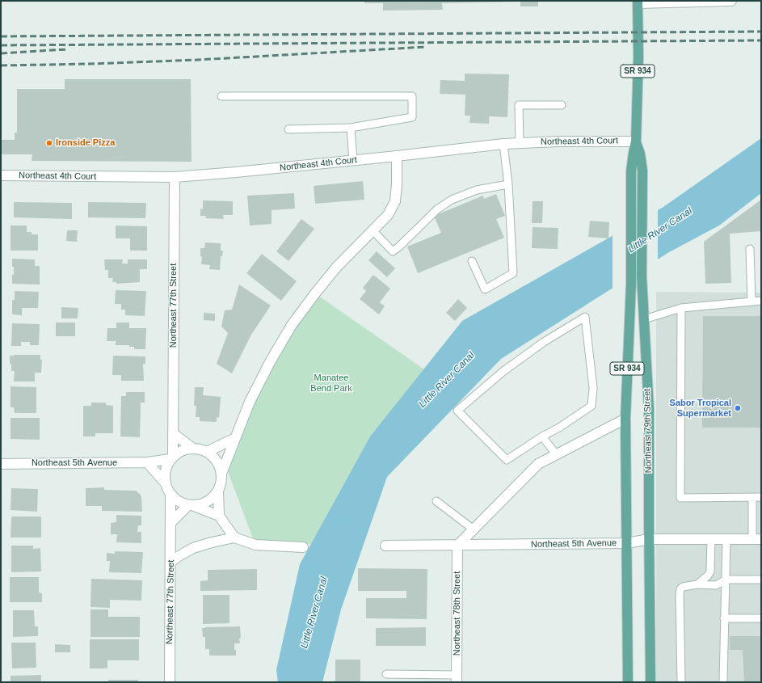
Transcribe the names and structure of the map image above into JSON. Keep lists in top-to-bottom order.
{
  "streets": {
    "main road": ["SR 934", "Northeast 79th Street"],
    "street": [
      "Northeast 4th Court",
      "Northeast 77th Street",
      "Northeast 5th Avenue",
      "Northeast 78th Street"
    ]
  },
  "crossings": [
    ["Northeast 4th Court", "Northeast 77th Street"],
    ["Northeast 4th Court", "Northeast 79th Street"],
    ["Northeast 77th Street", "Northeast 5th Avenue"],
    ["Northeast 79th Street", "Northeast 5th Avenue"],
    ["Northeast 5th Avenue", "Northeast 78th Street"]
  ],
  "water": ["Little River Canal"],
  "parks": ["Manatee Bend Park"],
  "places": ["Ironside Pizza", "Sabor Tropical Supermarket"]
}
